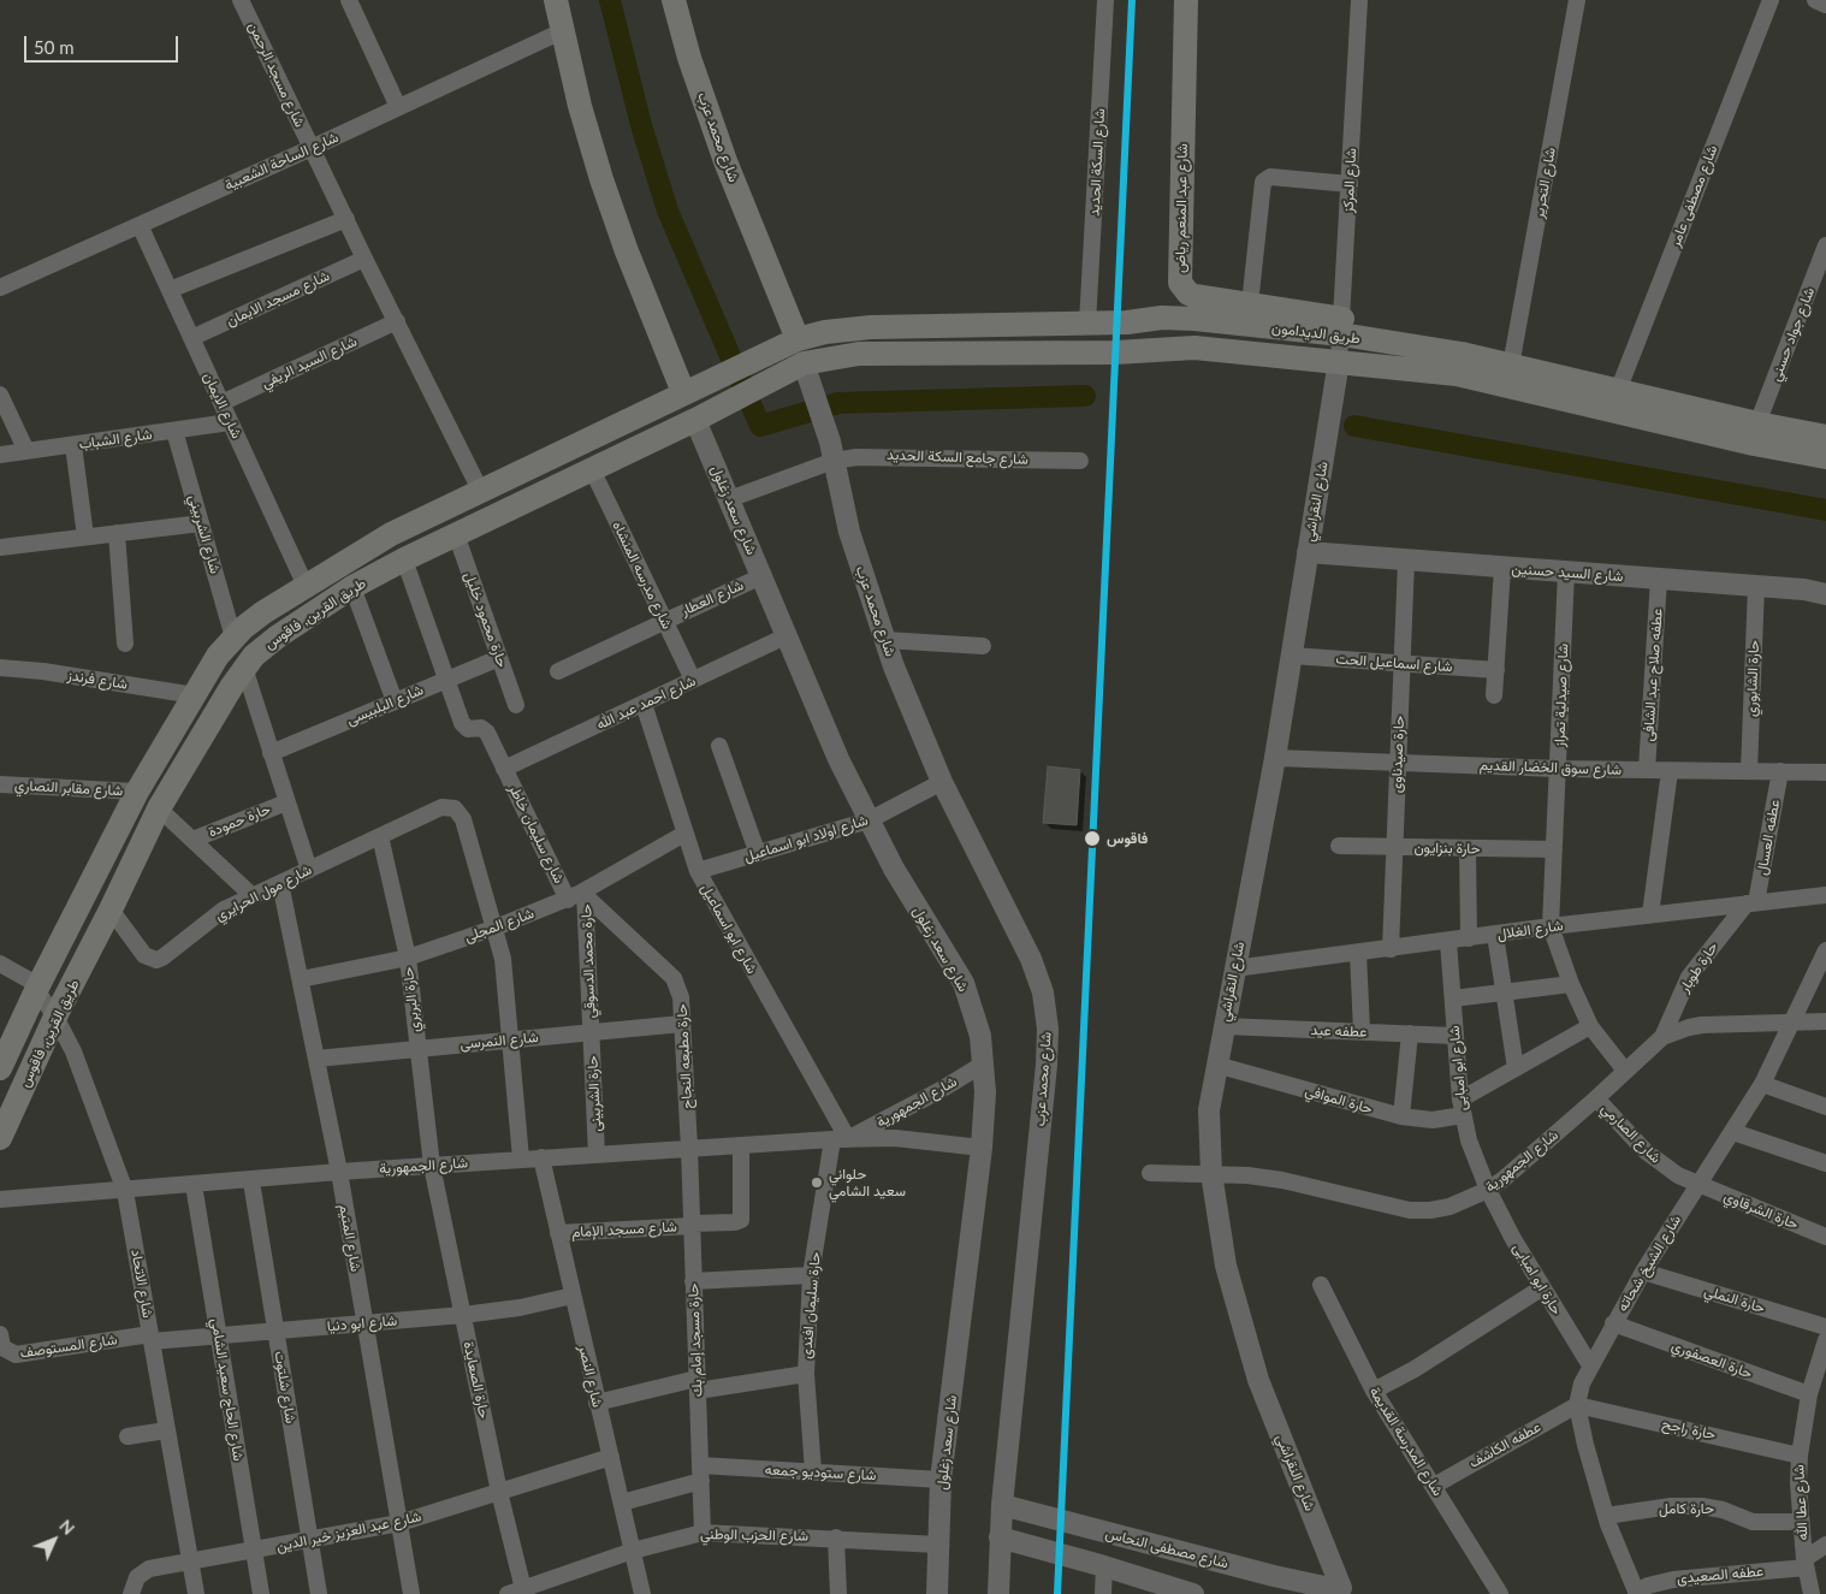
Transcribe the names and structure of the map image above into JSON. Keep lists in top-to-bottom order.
{
  "streets": {
    "main road": [
      "شارع محمد عزب",
      "شارع عبد المنعم رياض",
      "طريق الديدامون",
      "طريق القرين, فاقوس"
    ],
    "street": [
      "شارع مسجد الرحمن",
      "شارع الساحة الشعبية",
      "شارع السكة الحديد",
      "شارع المركز",
      "شارع التحرير",
      "شارع مصطفى عامر",
      "شارع مسجد الايمان",
      "شارع جواد حسني",
      "شارع السيد الريفي",
      "شارع الايمان",
      "شارع الشباب",
      "شارع جامع السكة الحديد",
      "شارع النقراشي",
      "شارع سعد زغلول",
      "شارع الشربيني",
      "شارع السيد حسنين",
      "شارع مدرسه المنشاه",
      "شارع العطار",
      "حارة محمود خليل",
      "شارع اسماعيل الحت",
      "عطفه صلاح عبد الشافى",
      "حارة الشابوري",
      "شارع فرندز",
      "شارع صيدلية تمراز",
      "شارع احمد عبد الله",
      "شارع البلبيسى",
      "حارة صيدناوى",
      "شارع سوق الخضار القديم",
      "شارع مقابر النصاري",
      "حارة حمودة",
      "شارع سليمان خاطر",
      "عطفه العسال",
      "شارع اولاد ابو اسماعيل",
      "حارة بنزايون",
      "شارع مول الحرايري",
      "شارع المجلى",
      "شارع ابو اسماعيل",
      "شارع الغلال",
      "حارة محمد الدسوقي",
      "حارة طوبار",
      "حارة البربري",
      "عطفه عيد",
      "شارع النمرسى",
      "حارة مطبعه النجاح",
      "شارع ابو امبابى",
      "حارة الشربينى",
      "حارة الموافي",
      "شارع الجمهورية",
      "شارع الصارمي",
      "حارة الشرقاوي",
      "شارع مسجد الإمام",
      "شارع المتيم",
      "شارع الشيخ شحاته",
      "حارة ابو امبابى",
      "شارع الاتحاد",
      "حارة النملي",
      "حارة سليمان افندى",
      "شارع ابو دنيا",
      "حارة مسجد إمام بك",
      "شارع المستوصف",
      "حارة العصفوري",
      "شارع النصر",
      "حارة الصعايدة",
      "شارع شلتوت",
      "شارع الحاج سعيد الشامي",
      "حارة راجح",
      "شارع المدرسة القديمة",
      "عطفه الكاشف",
      "شارع ستوديو جمعه",
      "شارع عطا الله",
      "حارة كامل",
      "شارع عبد العزيز خير الدين",
      "شارع الحزب الوطني",
      "شارع مصطفى النحاس",
      "عطفه الصعيدى"
    ]
  },
  "crossings": [
    ["شارع مسجد الرحمن", "شارع الساحة الشعبية"],
    ["شارع مسجد الرحمن", "شارع مسجد الايمان"],
    ["شارع مسجد الرحمن", "شارع السيد الريفي"],
    ["شارع مسجد الرحمن", "طريق القرين, فاقوس"],
    ["شارع محمد عزب", "طريق الديدامون"],
    ["شارع محمد عزب", "شارع جامع السكة الحديد"],
    ["شارع محمد عزب", "طريق القرين, فاقوس"],
    ["شارع محمد عزب", "شارع اولاد ابو اسماعيل"],
    ["شارع محمد عزب", "شارع مصطفى النحاس"],
    ["شارع الساحة الشعبية", "شارع الايمان"],
    ["شارع السكة الحديد", "طريق الديدامون"],
    ["شارع المركز", "شارع عبد المنعم رياض"],
    ["شارع المركز", "طريق الديدامون"],
    ["شارع المركز", "شارع النقراشي"],
    ["شارع التحرير", "طريق الديدامون"],
    ["شارع مصطفى عامر", "طريق الديدامون"],
    ["شارع عبد المنعم رياض", "طريق الديدامون"],
    ["شارع مسجد الايمان", "شارع الايمان"],
    ["طريق الديدامون", "شارع جواد حسني"],
    ["طريق الديدامون", "شارع النقراشي"],
    ["طريق الديدامون", "طريق القرين, فاقوس"],
    ["شارع السيد الريفي", "شارع الايمان"],
    ["شارع الايمان", "شارع الشباب"],
    ["شارع الايمان", "طريق القرين, فاقوس"],
    ["شارع الشباب", "شارع الشربيني"],
    ["شارع جامع السكة الحديد", "شارع سعد زغلول"],
    ["شارع النقراشي", "شارع السيد حسنين"],
    ["شارع النقراشي", "شارع اسماعيل الحت"],
    ["شارع النقراشي", "شارع سوق الخضار القديم"],
    ["شارع النقراشي", "شارع الغلال"],
    ["شارع النقراشي", "عطفه عيد"],
    ["شارع النقراشي", "حارة الموافي"],
    ["شارع النقراشي", "شارع الجمهورية"],
    ["شارع النقراشي", "شارع مصطفى النحاس"],
    ["شارع سعد زغلول", "شارع العطار"],
    ["شارع سعد زغلول", "طريق القرين, فاقوس"],
    ["شارع سعد زغلول", "شارع احمد عبد الله"],
    ["شارع سعد زغلول", "شارع اولاد ابو اسماعيل"],
    ["شارع سعد زغلول", "شارع الجمهورية"],
    ["شارع سعد زغلول", "شارع ستوديو جمعه"],
    ["شارع سعد زغلول", "شارع الحزب الوطني"],
    ["شارع الشربيني", "طريق القرين, فاقوس"],
    ["شارع السيد حسنين", "عطفه صلاح عبد الشافى"],
    ["شارع السيد حسنين", "حارة الشابوري"],
    ["شارع السيد حسنين", "شارع صيدلية تمراز"],
    ["شارع السيد حسنين", "حارة صيدناوى"],
    ["شارع مدرسه المنشاه", "شارع العطار"],
    ["شارع مدرسه المنشاه", "طريق القرين, فاقوس"],
    ["شارع مدرسه المنشاه", "شارع احمد عبد الله"],
    ["طريق القرين, فاقوس", "حارة محمود خليل"],
    ["طريق القرين, فاقوس", "شارع فرندز"],
    ["طريق القرين, فاقوس", "شارع مقابر النصاري"],
    ["طريق القرين, فاقوس", "شارع مول الحرايري"],
    ["طريق القرين, فاقوس", "شارع الاتحاد"],
    ["حارة محمود خليل", "شارع البلبيسى"],
    ["شارع اسماعيل الحت", "حارة صيدناوى"],
    ["عطفه صلاح عبد الشافى", "شارع سوق الخضار القديم"],
    ["حارة الشابوري", "شارع سوق الخضار القديم"],
    ["شارع صيدلية تمراز", "شارع سوق الخضار القديم"],
    ["شارع صيدلية تمراز", "حارة بنزايون"],
    ["شارع صيدلية تمراز", "شارع الغلال"],
    ["شارع احمد عبد الله", "شارع سليمان خاطر"],
    ["شارع احمد عبد الله", "شارع ابو اسماعيل"],
    ["شارع البلبيسى", "شارع سليمان خاطر"],
    ["حارة صيدناوى", "شارع سوق الخضار القديم"],
    ["حارة صيدناوى", "حارة بنزايون"],
    ["حارة صيدناوى", "شارع الغلال"],
    ["شارع سوق الخضار القديم", "عطفه العسال"],
    ["شارع سليمان خاطر", "شارع المجلى"],
    ["عطفه العسال", "شارع الغلال"],
    ["عطفه العسال", "حارة طوبار"],
    ["شارع اولاد ابو اسماعيل", "شارع ابو اسماعيل"],
    ["شارع مول الحرايري", "شارع المجلى"],
    ["شارع مول الحرايري", "حارة البربري"],
    ["شارع مول الحرايري", "شارع المتيم"],
    ["شارع المجلى", "شارع ابو اسماعيل"],
    ["شارع المجلى", "حارة محمد الدسوقي"],
    ["شارع المجلى", "حارة البربري"],
    ["شارع المجلى", "حارة مطبعه النجاح"],
    ["شارع المجلى", "شارع المتيم"],
    ["شارع ابو اسماعيل", "شارع الجمهورية"],
    ["شارع ابو اسماعيل", "حارة سليمان افندى"],
    ["شارع الغلال", "حارة طوبار"],
    ["شارع الغلال", "شارع ابو امبابى"],
    ["حارة محمد الدسوقي", "شارع النمرسى"],
    ["حارة محمد الدسوقي", "حارة مطبعه النجاح"],
    ["حارة محمد الدسوقي", "حارة الشربينى"],
    ["حارة طوبار", "شارع الجمهورية"],
    ["حارة البربري", "شارع النمرسى"],
    ["حارة البربري", "شارع الجمهورية"],
    ["حارة البربري", "حارة الصعايدة"],
    ["عطفه عيد", "شارع ابو امبابى"],
    ["شارع النمرسى", "حارة مطبعه النجاح"],
    ["شارع النمرسى", "حارة الشربينى"],
    ["شارع النمرسى", "شارع المتيم"],
    ["حارة مطبعه النجاح", "شارع الجمهورية"],
    ["حارة مطبعه النجاح", "حارة مسجد إمام بك"],
    ["شارع ابو امبابى", "حارة الموافي"],
    ["شارع ابو امبابى", "شارع الجمهورية"],
    ["شارع ابو امبابى", "حارة ابو امبابى"],
    ["حارة الشربينى", "شارع الجمهورية"],
    ["شارع الجمهورية", "شارع الصارمي"],
    ["شارع الجمهورية", "شارع مسجد الإمام"],
    ["شارع الجمهورية", "شارع المتيم"],
    ["شارع الجمهورية", "شارع الشيخ شحاته"],
    ["شارع الجمهورية", "حارة ابو امبابى"],
    ["شارع الجمهورية", "شارع الاتحاد"],
    ["شارع الجمهورية", "حارة سليمان افندى"],
    ["شارع الجمهورية", "حارة مسجد إمام بك"],
    ["شارع الجمهورية", "شارع النصر"],
    ["شارع الجمهورية", "حارة الصعايدة"],
    ["شارع الجمهورية", "شارع شلتوت"],
    ["شارع الجمهورية", "شارع الحاج سعيد الشامي"],
    ["شارع الصارمي", "حارة الشرقاوي"],
    ["شارع الصارمي", "شارع الشيخ شحاته"],
    ["حارة الشرقاوي", "شارع الشيخ شحاته"],
    ["شارع مسجد الإمام", "حارة مسجد إمام بك"],
    ["شارع مسجد الإمام", "شارع النصر"],
    ["شارع المتيم", "شارع ابو دنيا"],
    ["شارع المتيم", "شارع عبد العزيز خير الدين"],
    ["شارع الشيخ شحاته", "حارة ابو امبابى"],
    ["شارع الشيخ شحاته", "حارة النملي"],
    ["شارع الشيخ شحاته", "حارة العصفوري"],
    ["شارع الشيخ شحاته", "حارة راجح"],
    ["شارع الشيخ شحاته", "عطفه الكاشف"],
    ["شارع الاتحاد", "شارع ابو دنيا"],
    ["شارع الاتحاد", "شارع المستوصف"],
    ["شارع الاتحاد", "شارع عبد العزيز خير الدين"],
    ["حارة سليمان افندى", "شارع ستوديو جمعه"],
    ["شارع ابو دنيا", "شارع المستوصف"],
    ["شارع ابو دنيا", "شارع النصر"],
    ["شارع ابو دنيا", "حارة الصعايدة"],
    ["شارع ابو دنيا", "شارع شلتوت"],
    ["شارع ابو دنيا", "شارع الحاج سعيد الشامي"],
    ["حارة مسجد إمام بك", "شارع ستوديو جمعه"],
    ["حارة مسجد إمام بك", "شارع الحزب الوطني"],
    ["حارة العصفوري", "شارع عطا الله"],
    ["شارع النصر", "شارع ستوديو جمعه"],
    ["شارع النصر", "شارع عبد العزيز خير الدين"],
    ["شارع النصر", "شارع الحزب الوطني"],
    ["حارة الصعايدة", "شارع عبد العزيز خير الدين"],
    ["حارة الصعايدة", "شارع الحزب الوطني"],
    ["شارع شلتوت", "شارع عبد العزيز خير الدين"],
    ["شارع الحاج سعيد الشامي", "شارع عبد العزيز خير الدين"],
    ["حارة راجح", "عطفه الكاشف"],
    ["حارة راجح", "شارع عطا الله"],
    ["شارع المدرسة القديمة", "عطفه الكاشف"],
    ["شارع عطا الله", "حارة كامل"],
    ["شارع عطا الله", "عطفه الصعيدى"]
  ],
  "places": ["فاقوس", "حلواني سعيد الشامي"],
  "scale_bar": "50 m",
  "north": "top right"
}
